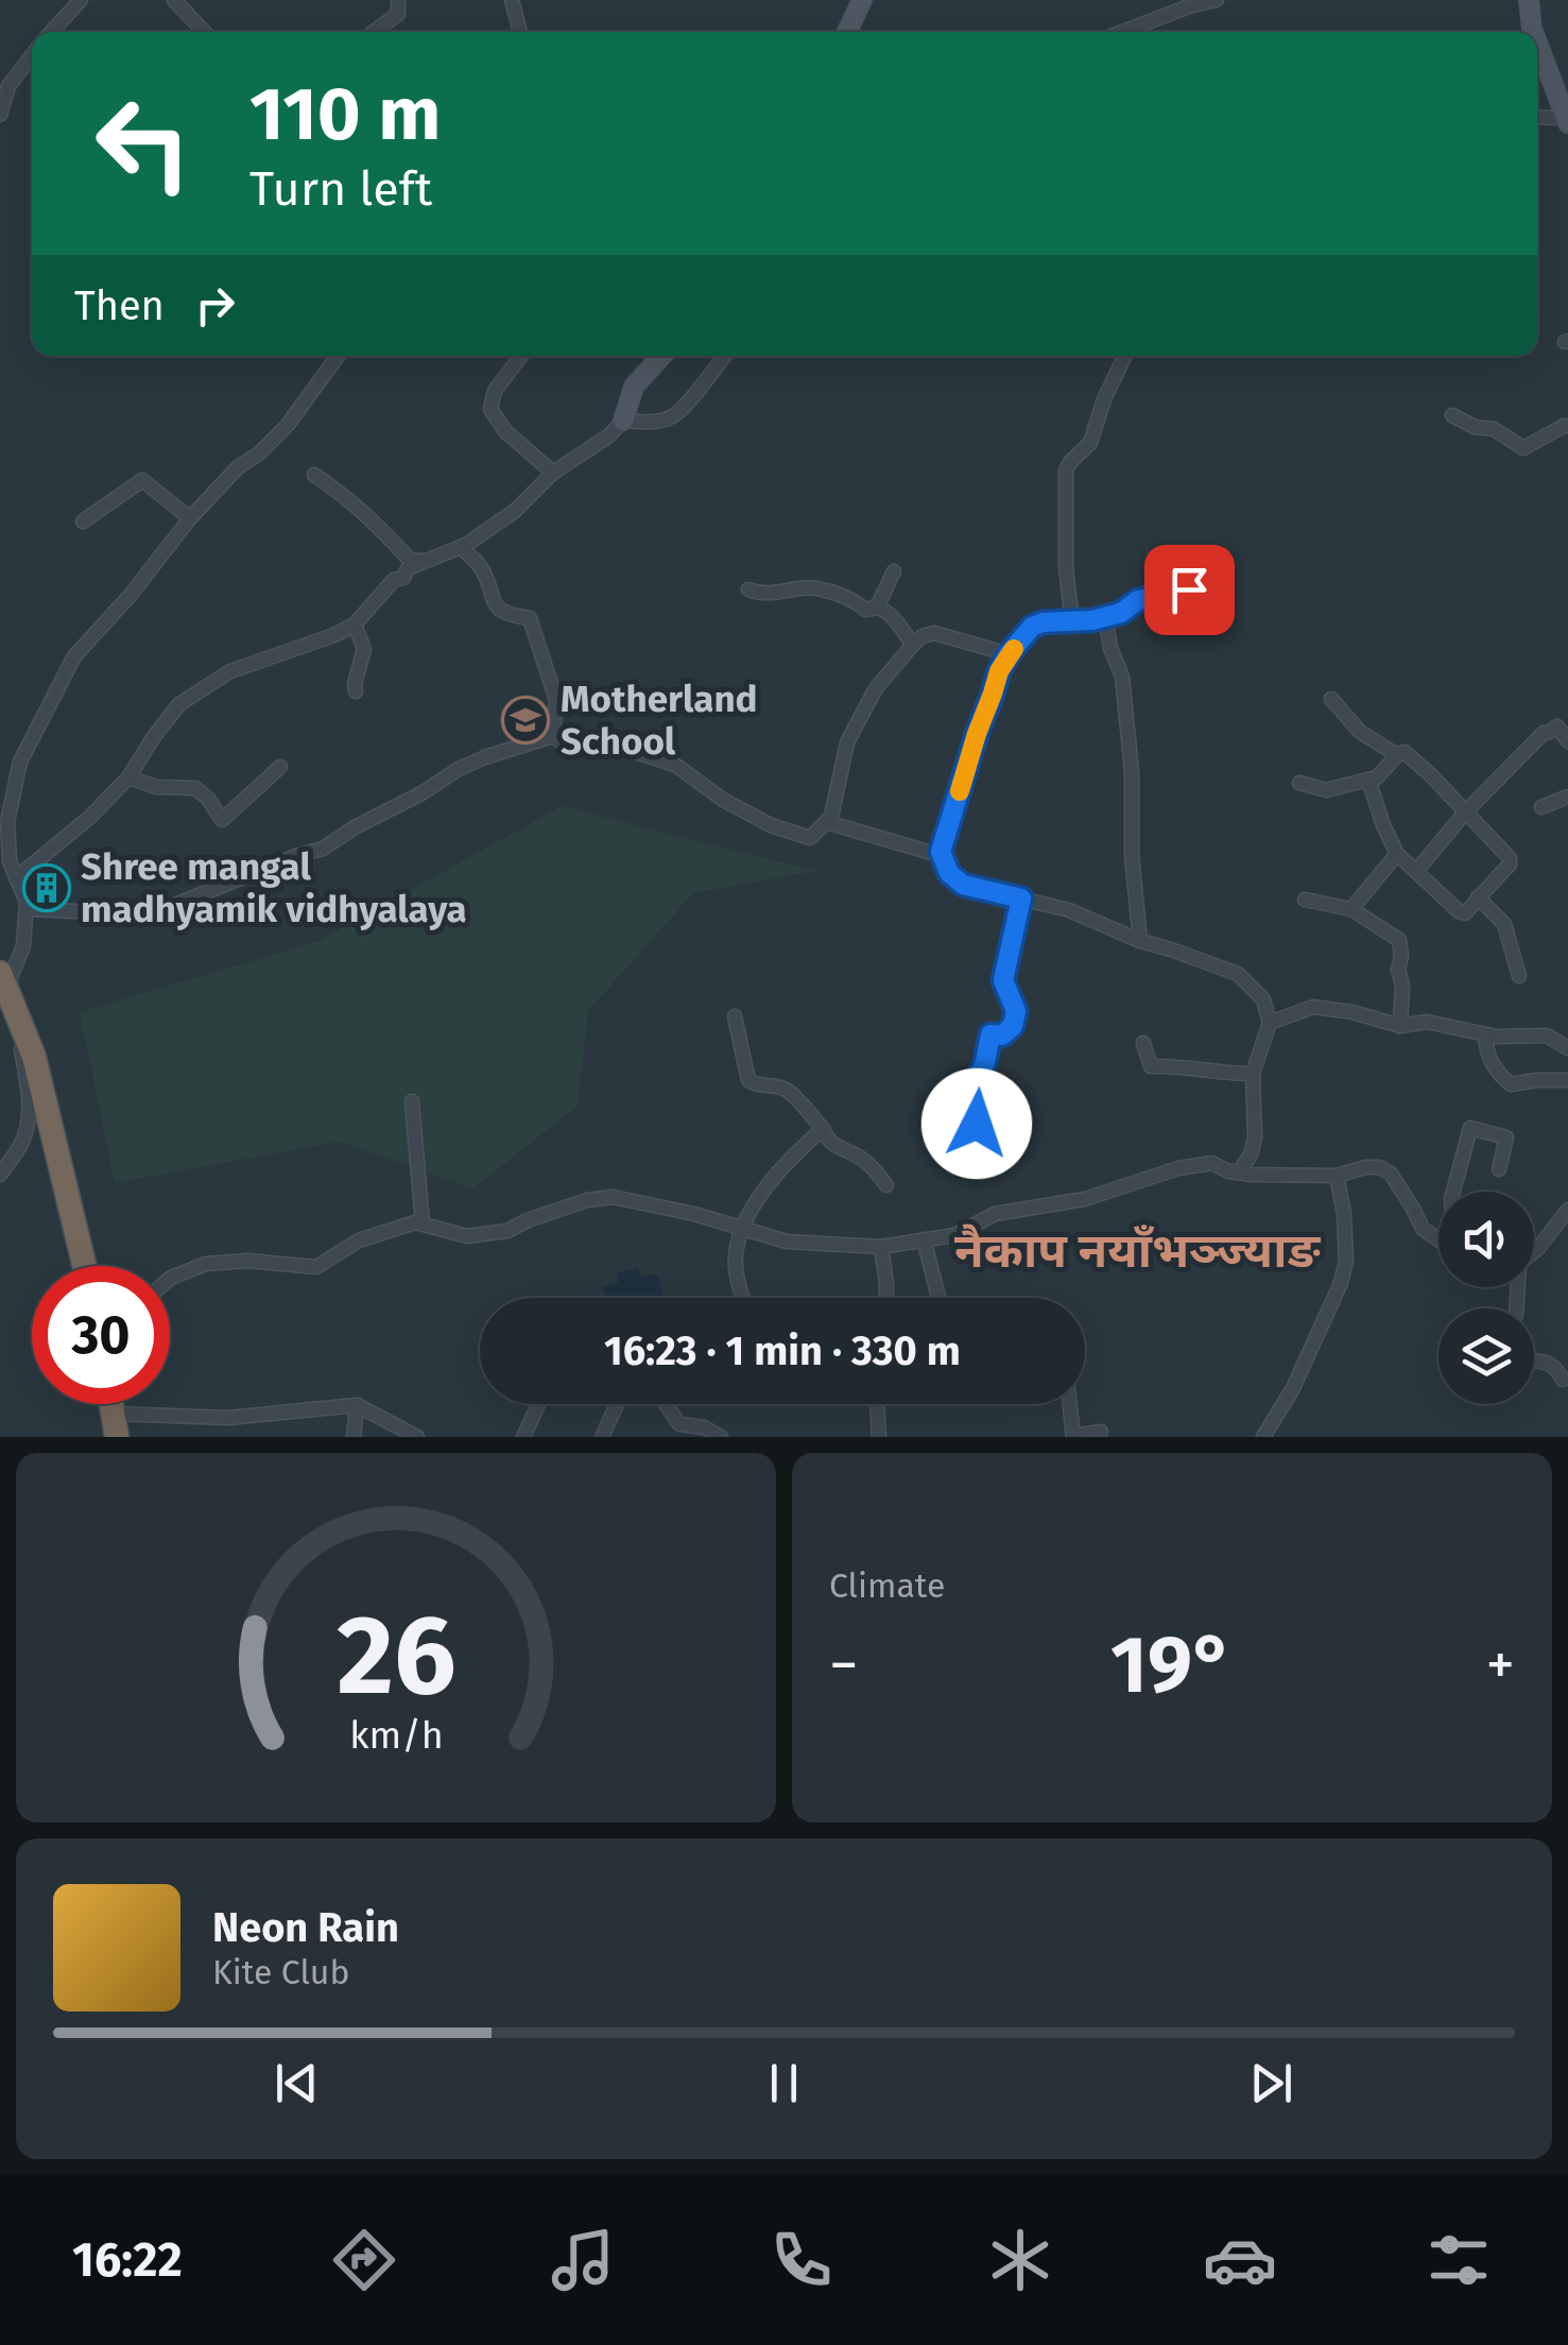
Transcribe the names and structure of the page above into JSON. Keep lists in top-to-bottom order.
{
  "districts": ["नैकाप नयाँभञ्ज्याङ"],
  "places": {
    "school or university": ["Motherland School"],
    "building": ["Shree mangal madhyamik vidhyalaya"]
  },
  "page": {
    "turn": ["110 m", "Turn left"],
    "then": "Then",
    "limit": "30",
    "trip": "16:23 · 1 min · 330 m",
    "tile": "Climate",
    "heat": ["−", "19°", "+"],
    "song": ["Neon Rain", "Kite Club"],
    "tabs": "16:22",
    "gauge": ["26", "km/h"]
  }
}
